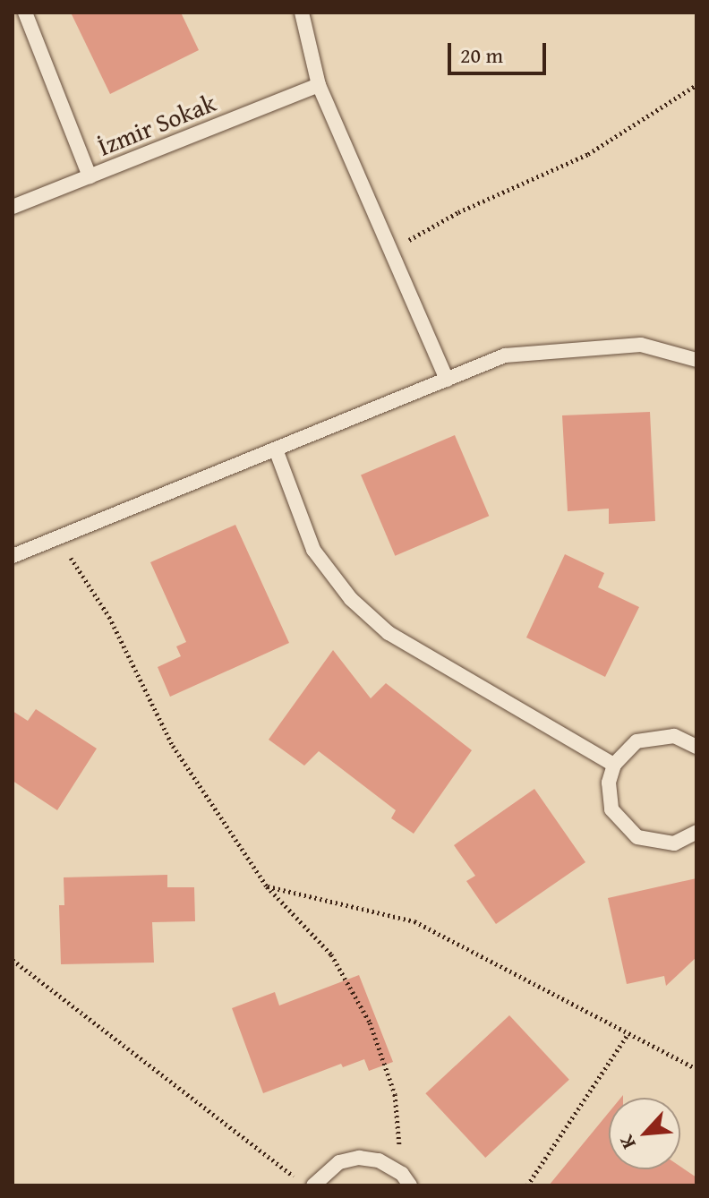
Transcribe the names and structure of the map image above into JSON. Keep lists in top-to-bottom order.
{
  "streets": {
    "lane": ["İzmir Sokak"]
  },
  "scale_bar": "20 m",
  "north": "bottom left"
}
